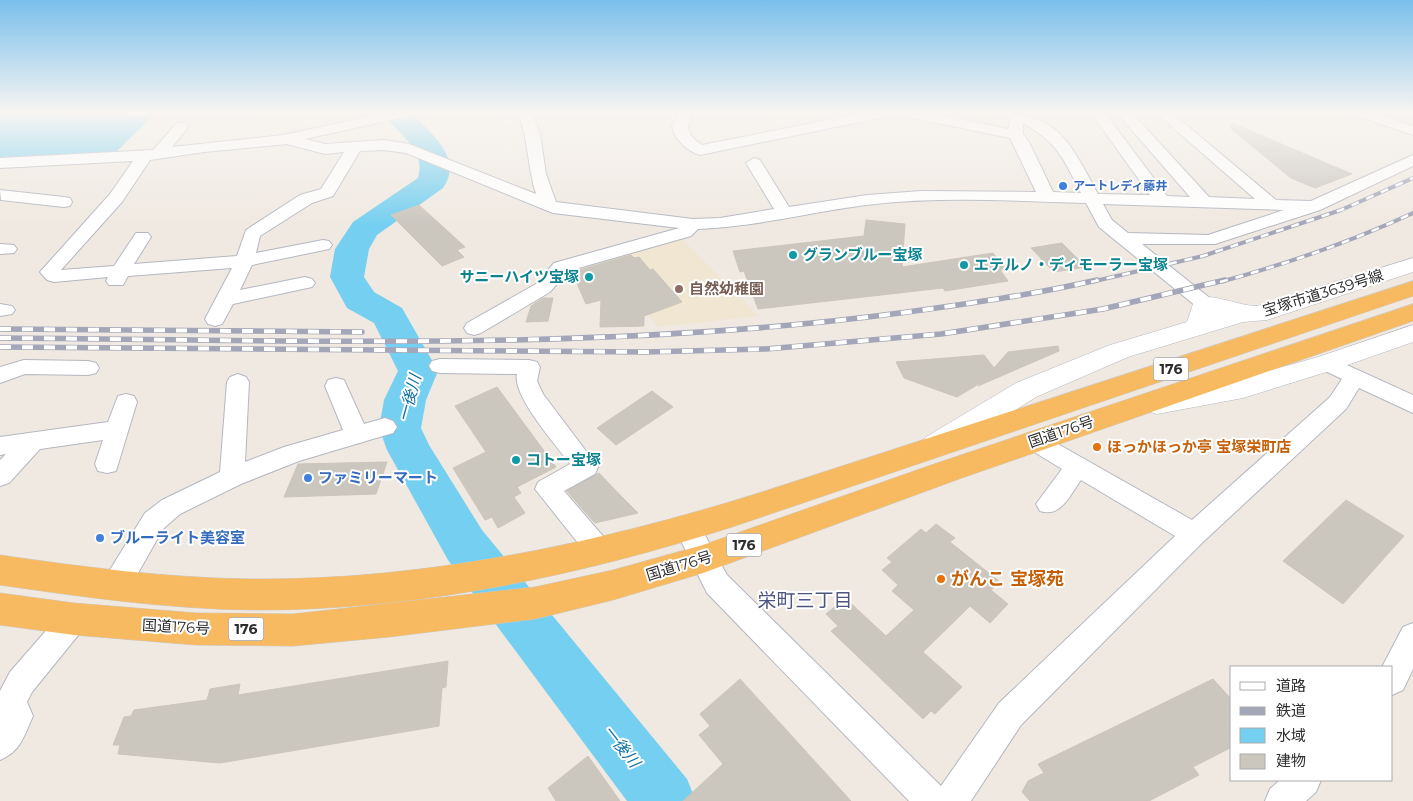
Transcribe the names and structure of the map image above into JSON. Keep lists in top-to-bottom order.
{
  "streets": {
    "highway": ["176", "国道176号"],
    "street": ["宝塚市道3639号線"]
  },
  "crossings": [
    ["宝塚市道3639号線", "国道176号"]
  ],
  "districts": ["栄町三丁目"],
  "water": ["一後川"],
  "places": [
    "アートレディ藤井",
    "グランブルー宝塚",
    "エテルノ・ディモーラー宝塚",
    "サニーハイツ宝塚",
    "自然幼稚園",
    "ほっかほっか亭 宝塚栄町店",
    "コトー宝塚",
    "ファミリーマート",
    "ブルーライト美容室",
    "がんこ 宝塚苑"
  ],
  "legend": [
    "道路",
    "鉄道",
    "水域",
    "建物"
  ]
}
